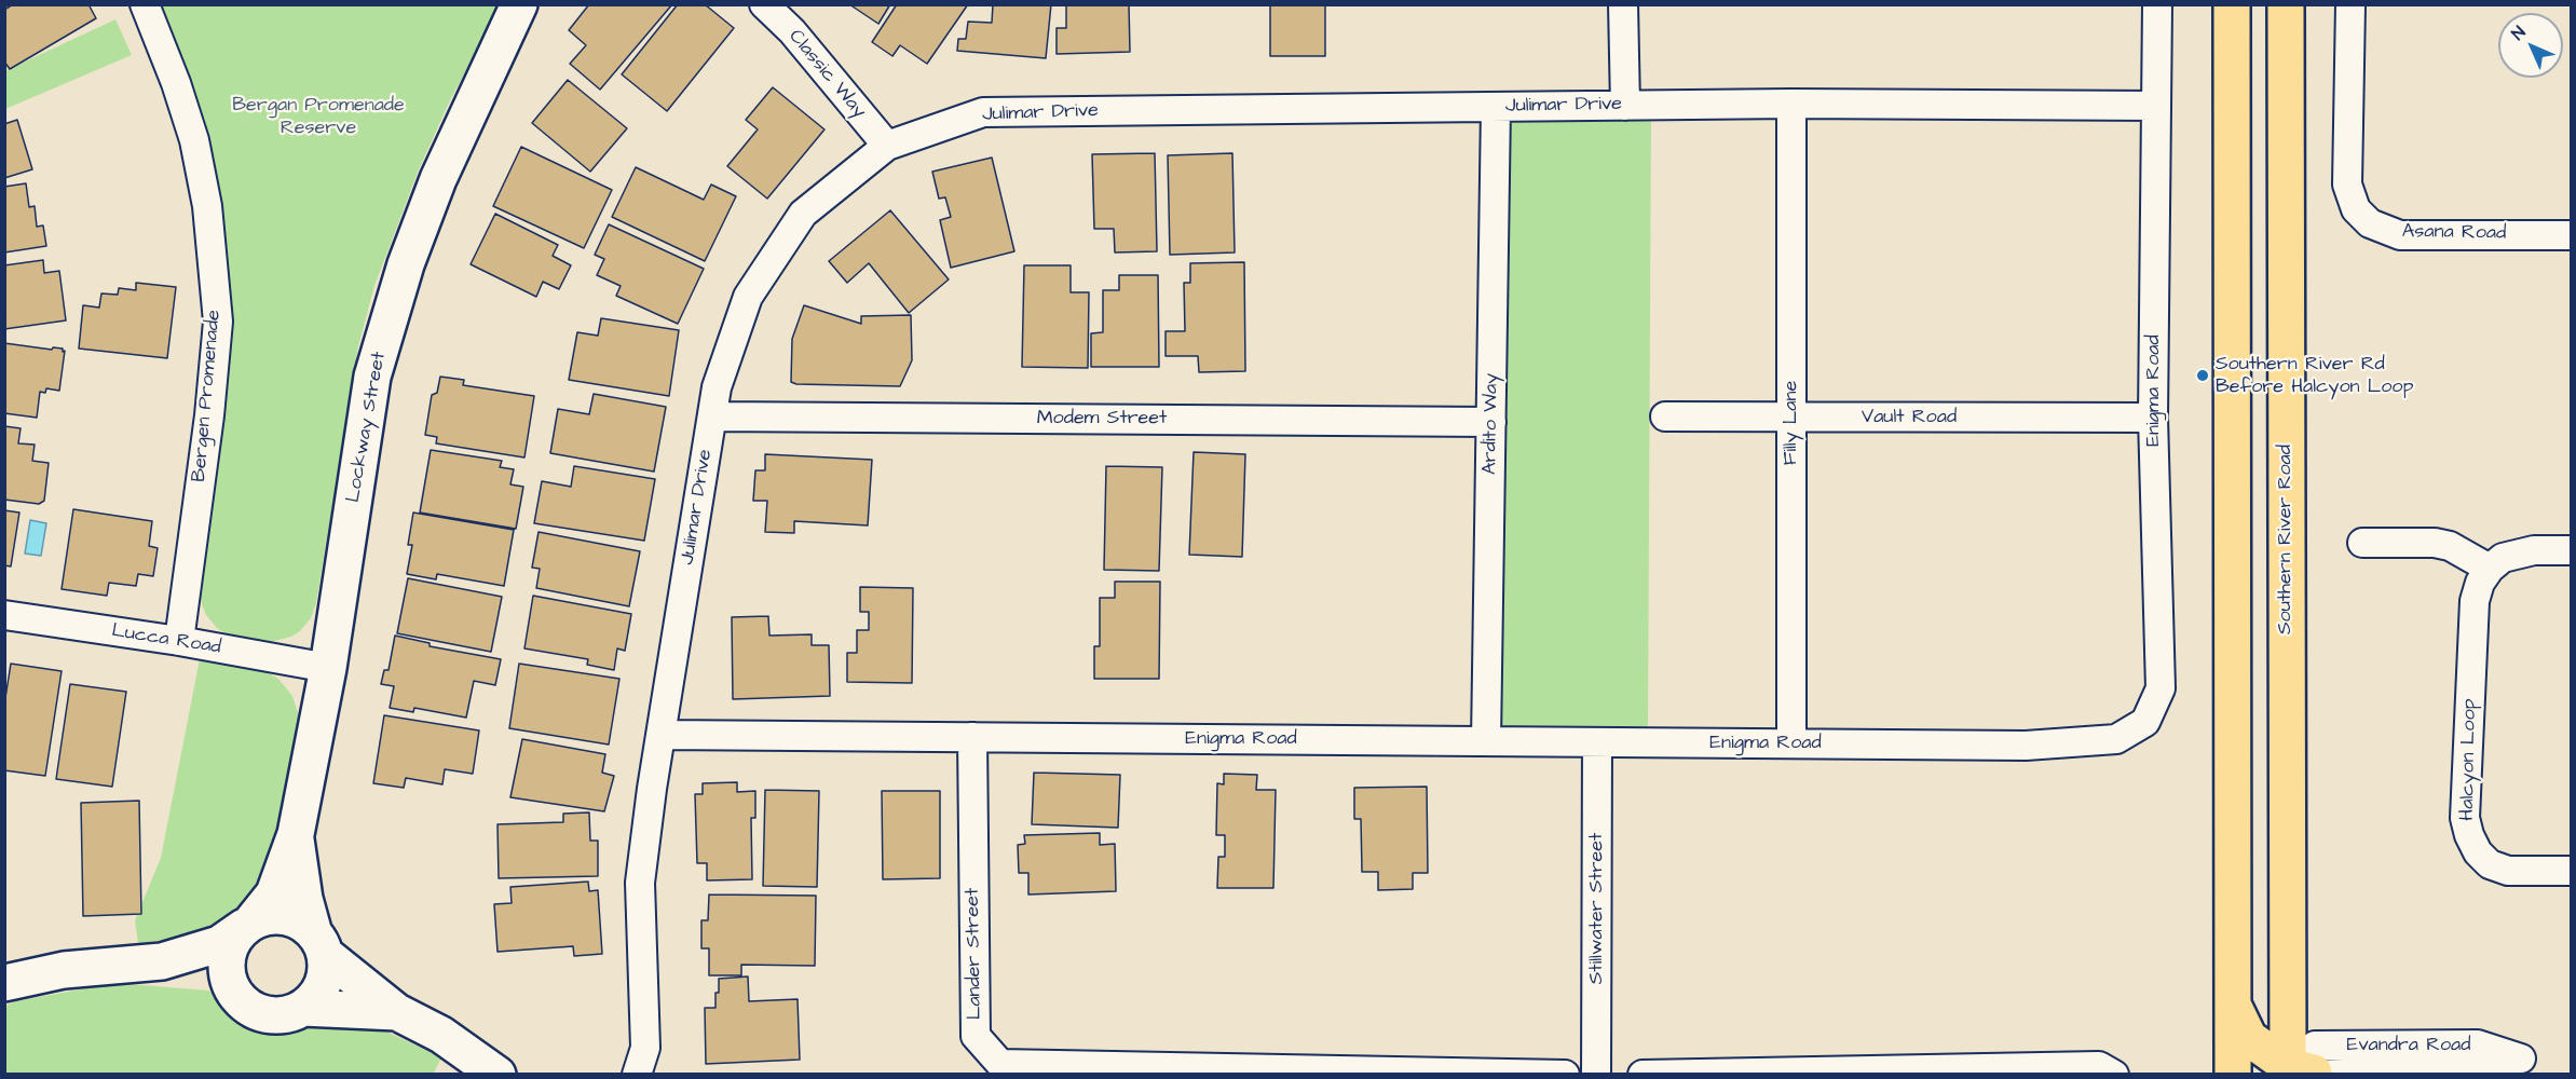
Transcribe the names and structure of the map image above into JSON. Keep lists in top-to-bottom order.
{
  "streets": {
    "main road": ["Southern River Road"],
    "street": [
      "Classic Way",
      "Julimar Drive",
      "Asana Road",
      "Enigma Road",
      "Bergen Promenade",
      "Vault Road",
      "Modem Street",
      "Filly Lane",
      "Ardito Way",
      "Lockway Street",
      "Lucca Road",
      "Halcyon Loop",
      "Stillwater Street",
      "Lander Street",
      "Evandra Road"
    ]
  },
  "crossings": [
    ["Classic Way", "Julimar Drive"],
    ["Julimar Drive", "Enigma Road"],
    ["Julimar Drive", "Modem Street"],
    ["Julimar Drive", "Filly Lane"],
    ["Julimar Drive", "Ardito Way"],
    ["Enigma Road", "Vault Road"],
    ["Enigma Road", "Filly Lane"],
    ["Enigma Road", "Ardito Way"],
    ["Enigma Road", "Stillwater Street"],
    ["Enigma Road", "Lander Street"],
    ["Bergen Promenade", "Lucca Road"],
    ["Vault Road", "Filly Lane"],
    ["Modem Street", "Ardito Way"],
    ["Lockway Street", "Lucca Road"],
    ["Southern River Road", "Evandra Road"]
  ],
  "parks": ["Bergan Promenade Reserve"],
  "places": ["Southern River Rd Before Halcyon Loop"],
  "north": "top left"
}
